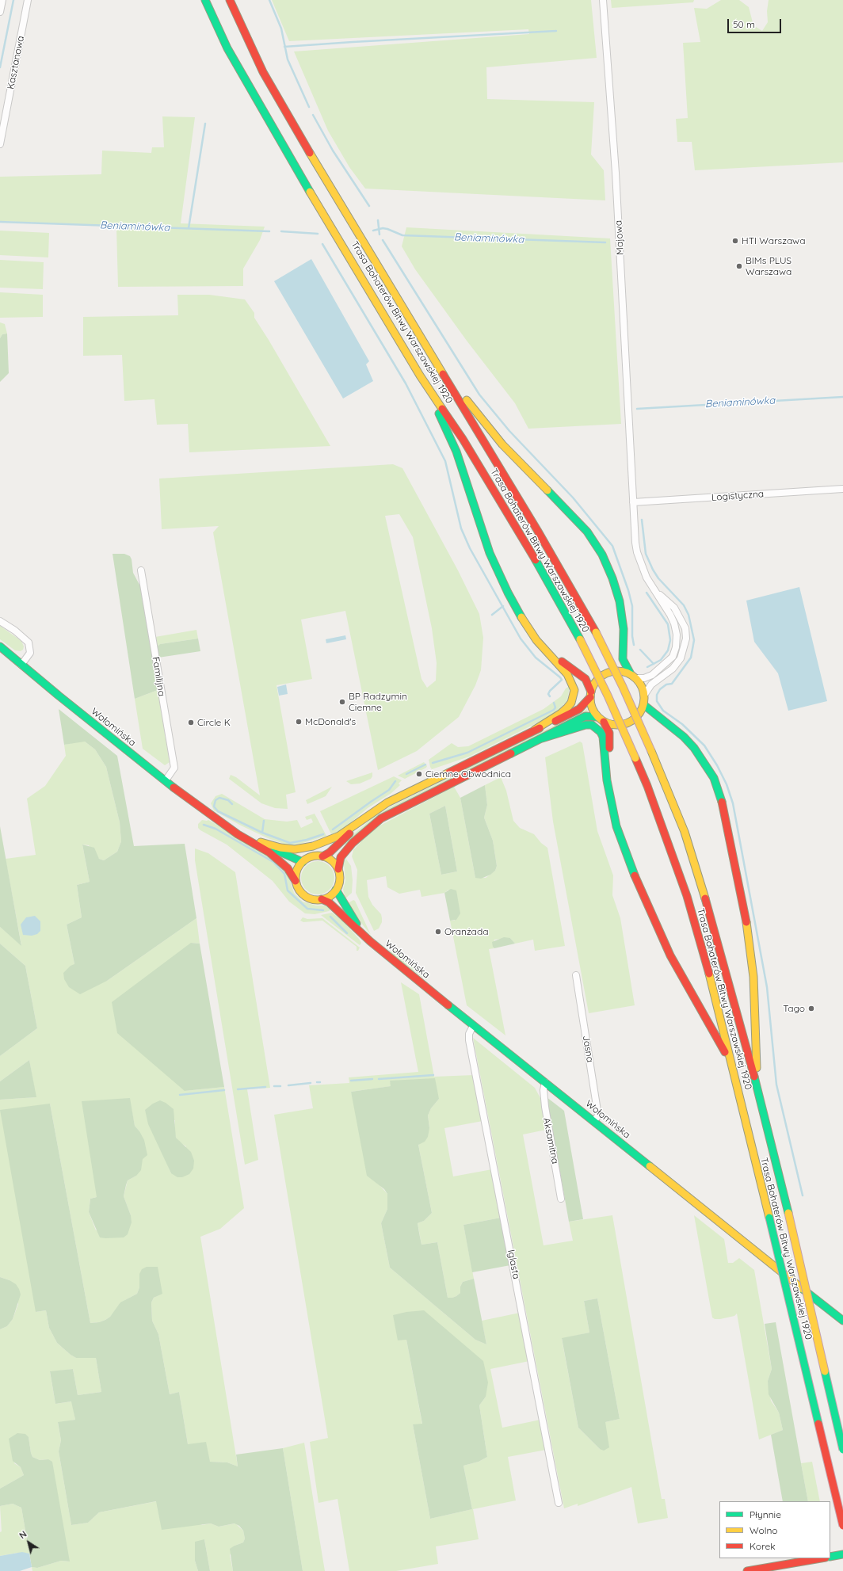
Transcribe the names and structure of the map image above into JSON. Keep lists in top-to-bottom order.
{
  "streets": {
    "main road": ["Trasa Bohaterów Bitwy Warszawskiej 1920", "Wołomińska"],
    "street": [
      "Kasztanowa",
      "Majowa",
      "Logistyczna",
      "Familijna",
      "Jasna",
      "Aksamitna",
      "Iglasta"
    ]
  },
  "crossings": [
    ["Majowa", "Logistyczna"],
    ["Familijna", "Wołomińska"],
    ["Wołomińska", "Jasna"],
    ["Wołomińska", "Aksamitna"],
    ["Wołomińska", "Iglasta"]
  ],
  "water": ["Beniaminówka"],
  "places": [
    "HTI Warszawa",
    "BIMs PLUS Warszawa",
    "BP Radzymin Ciemne",
    "McDonald's",
    "Circle K",
    "Ciemne Obwodnica",
    "Oranżada",
    "Tago"
  ],
  "legend": ["Płynnie", "Wolno", "Korek"],
  "scale_bar": "50 m",
  "north": "top left"
}
